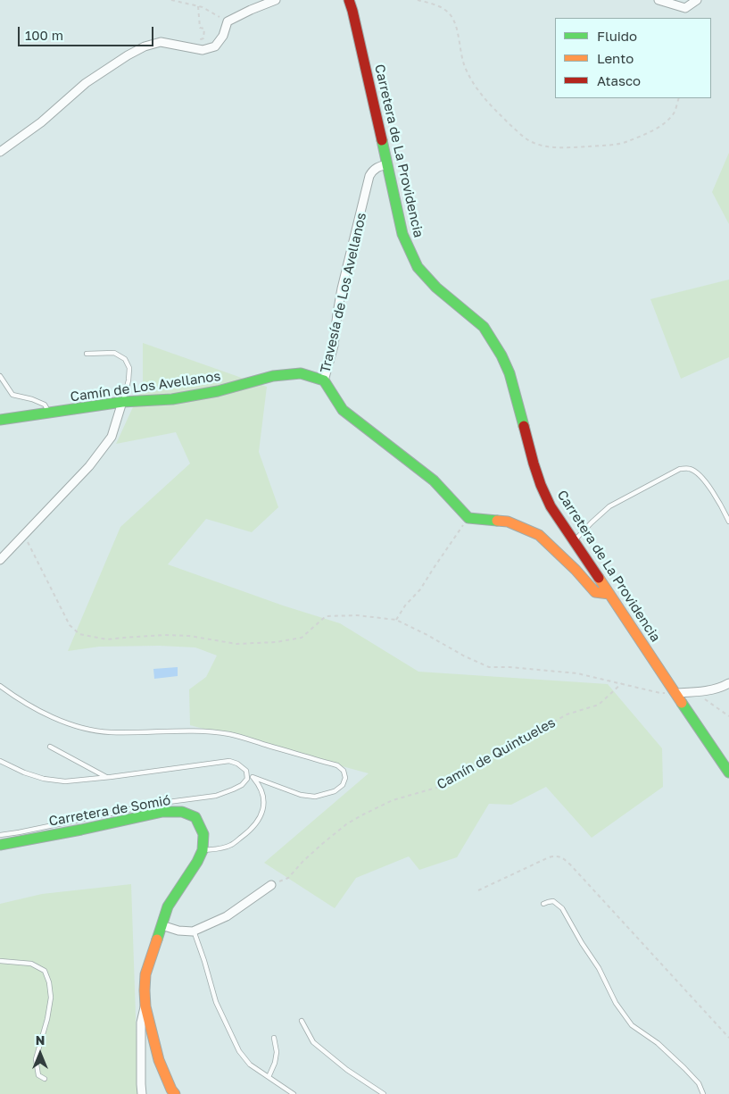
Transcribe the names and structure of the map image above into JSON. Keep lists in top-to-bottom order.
{
  "streets": {
    "street": [
      "Carretera de La Providencia",
      "Travesía de Los Avellanos",
      "Camín de Los Avellanos",
      "Carretera de Somió"
    ],
    "path": ["Camín de Quintueles"]
  },
  "crossings": [
    ["Carretera de La Providencia", "Travesía de Los Avellanos"],
    ["Travesía de Los Avellanos", "Camín de Los Avellanos"]
  ],
  "legend": ["Fluido", "Lento", "Atasco"],
  "scale_bar": "100 m",
  "north": "top"
}
